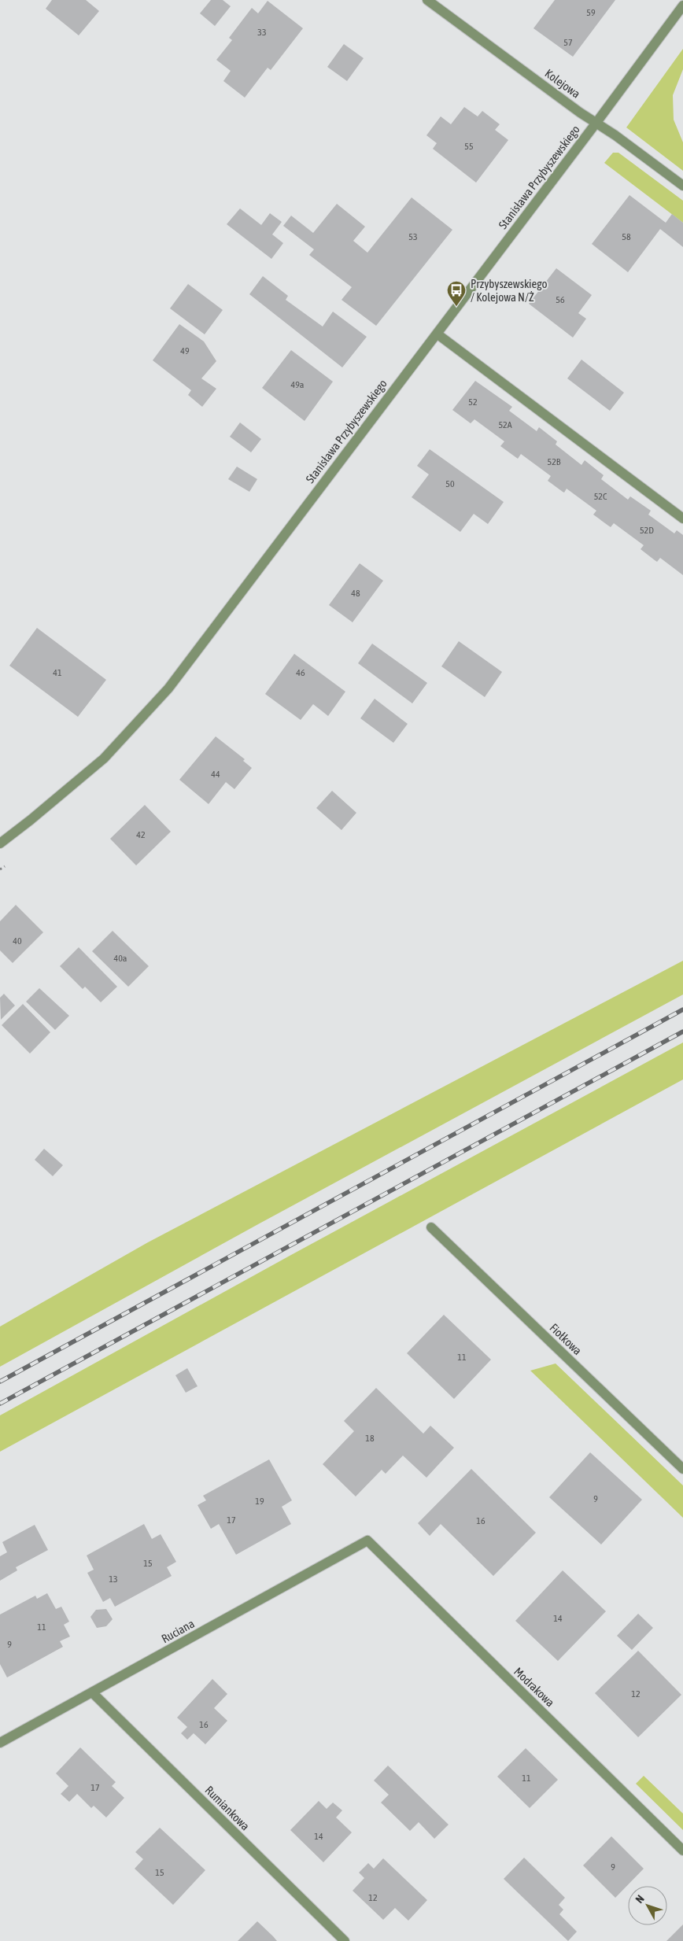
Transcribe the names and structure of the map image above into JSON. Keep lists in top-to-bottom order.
{
  "streets": {
    "street": [
      "Kolejowa",
      "Stanisława Przybyszewskiego",
      "Fiołkowa",
      "Ruciana",
      "Modrakowa",
      "Rumiankowa"
    ]
  },
  "crossings": [
    ["Kolejowa", "Stanisława Przybyszewskiego"],
    ["Ruciana", "Modrakowa"],
    ["Ruciana", "Rumiankowa"]
  ],
  "places": {
    "bus stop": ["Przybyszewskiego / Kolejowa N/Ż"]
  },
  "house_numbers": [
    "59",
    "33",
    "57",
    "55",
    "53",
    "58",
    "56",
    "49",
    "49a",
    "52",
    "52A",
    "52B",
    "50",
    "52C",
    "52D",
    "48",
    "41",
    "46",
    "44",
    "42",
    "40",
    "40a",
    "11",
    "18",
    "9",
    "19",
    "17",
    "16",
    "15",
    "13",
    "14",
    "11",
    "9",
    "12",
    "16",
    "11",
    "17",
    "14",
    "9",
    "15",
    "12"
  ],
  "north": "top left"
}
